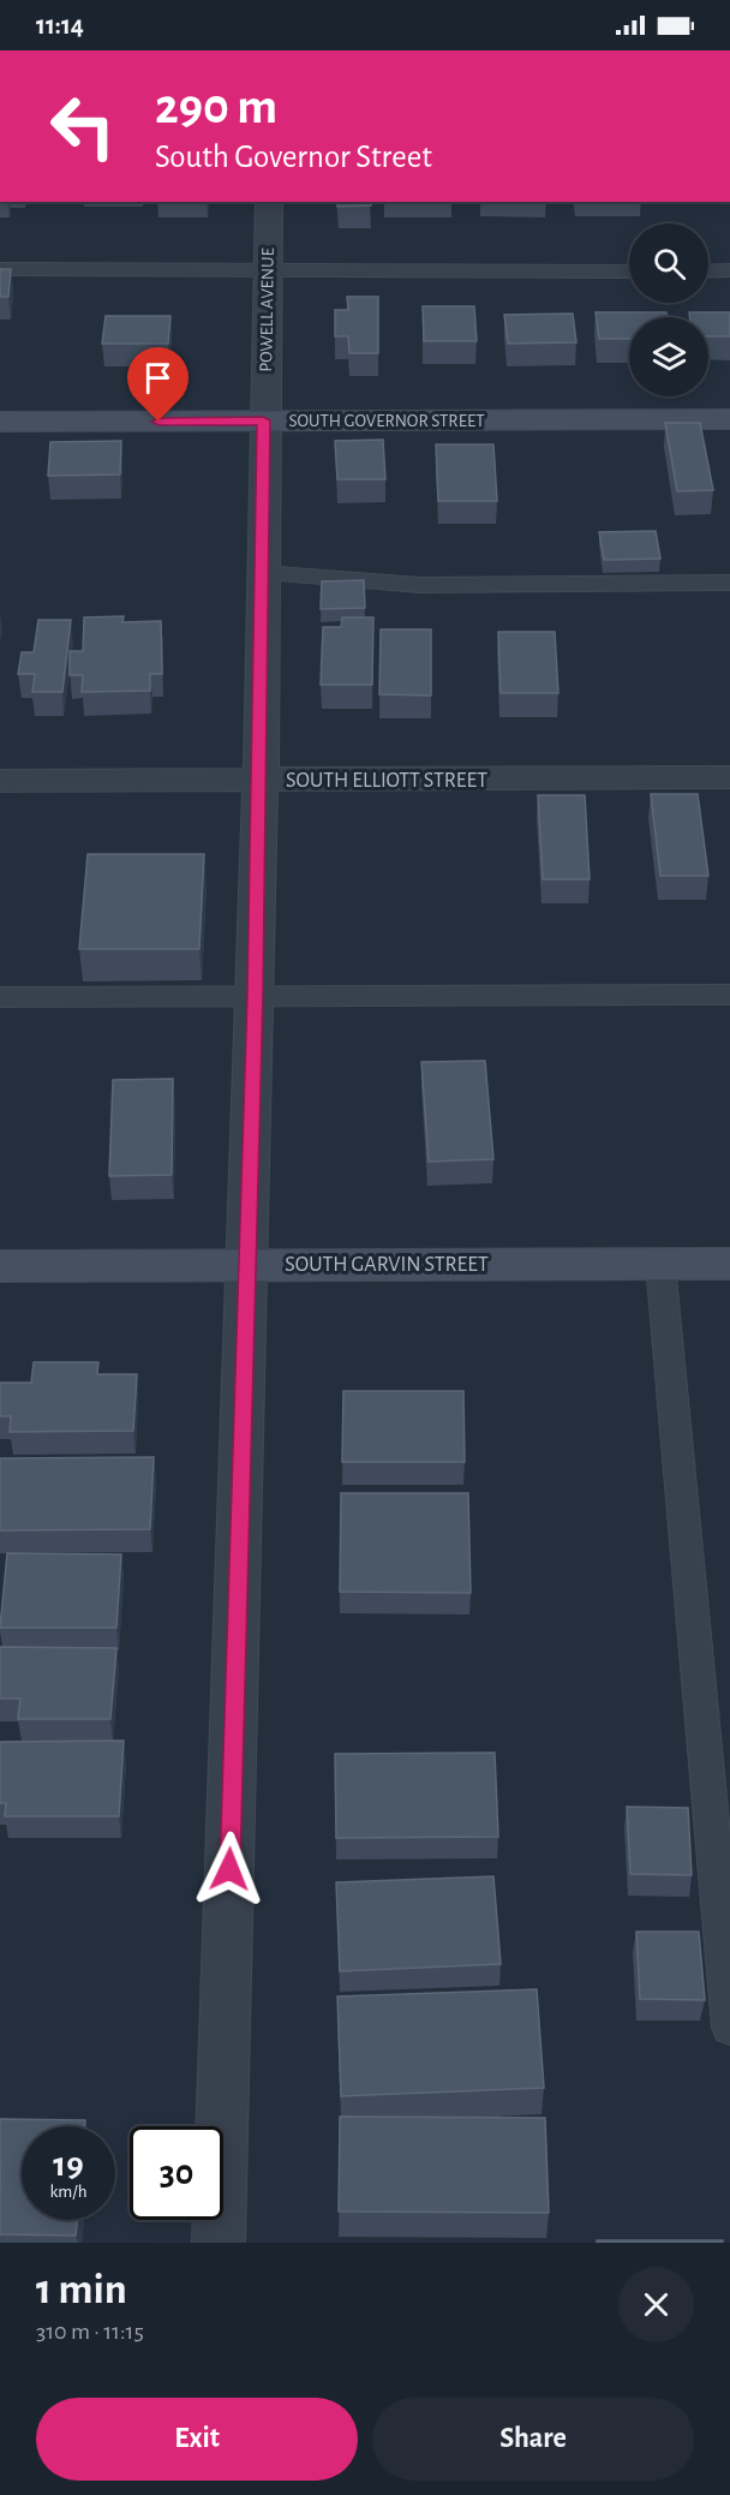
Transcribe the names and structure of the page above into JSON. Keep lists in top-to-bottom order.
{
  "streets": {
    "street": [
      "POWELL AVENUE",
      "SOUTH GOVERNOR STREET",
      "SOUTH ELLIOTT STREET",
      "SOUTH GARVIN STREET"
    ]
  },
  "crossings": [
    ["POWELL AVENUE", "SOUTH GOVERNOR STREET"],
    ["POWELL AVENUE", "SOUTH ELLIOTT STREET"],
    ["POWELL AVENUE", "SOUTH GARVIN STREET"]
  ],
  "page": {
    "status": "11:14",
    "turn": ["290 m", "South Governor Street"],
    "speed": "19 km/h",
    "limit": "30",
    "heading": ["1 min", "310 m · 11:15"],
    "buttons": ["Exit", "Share"]
  }
}
